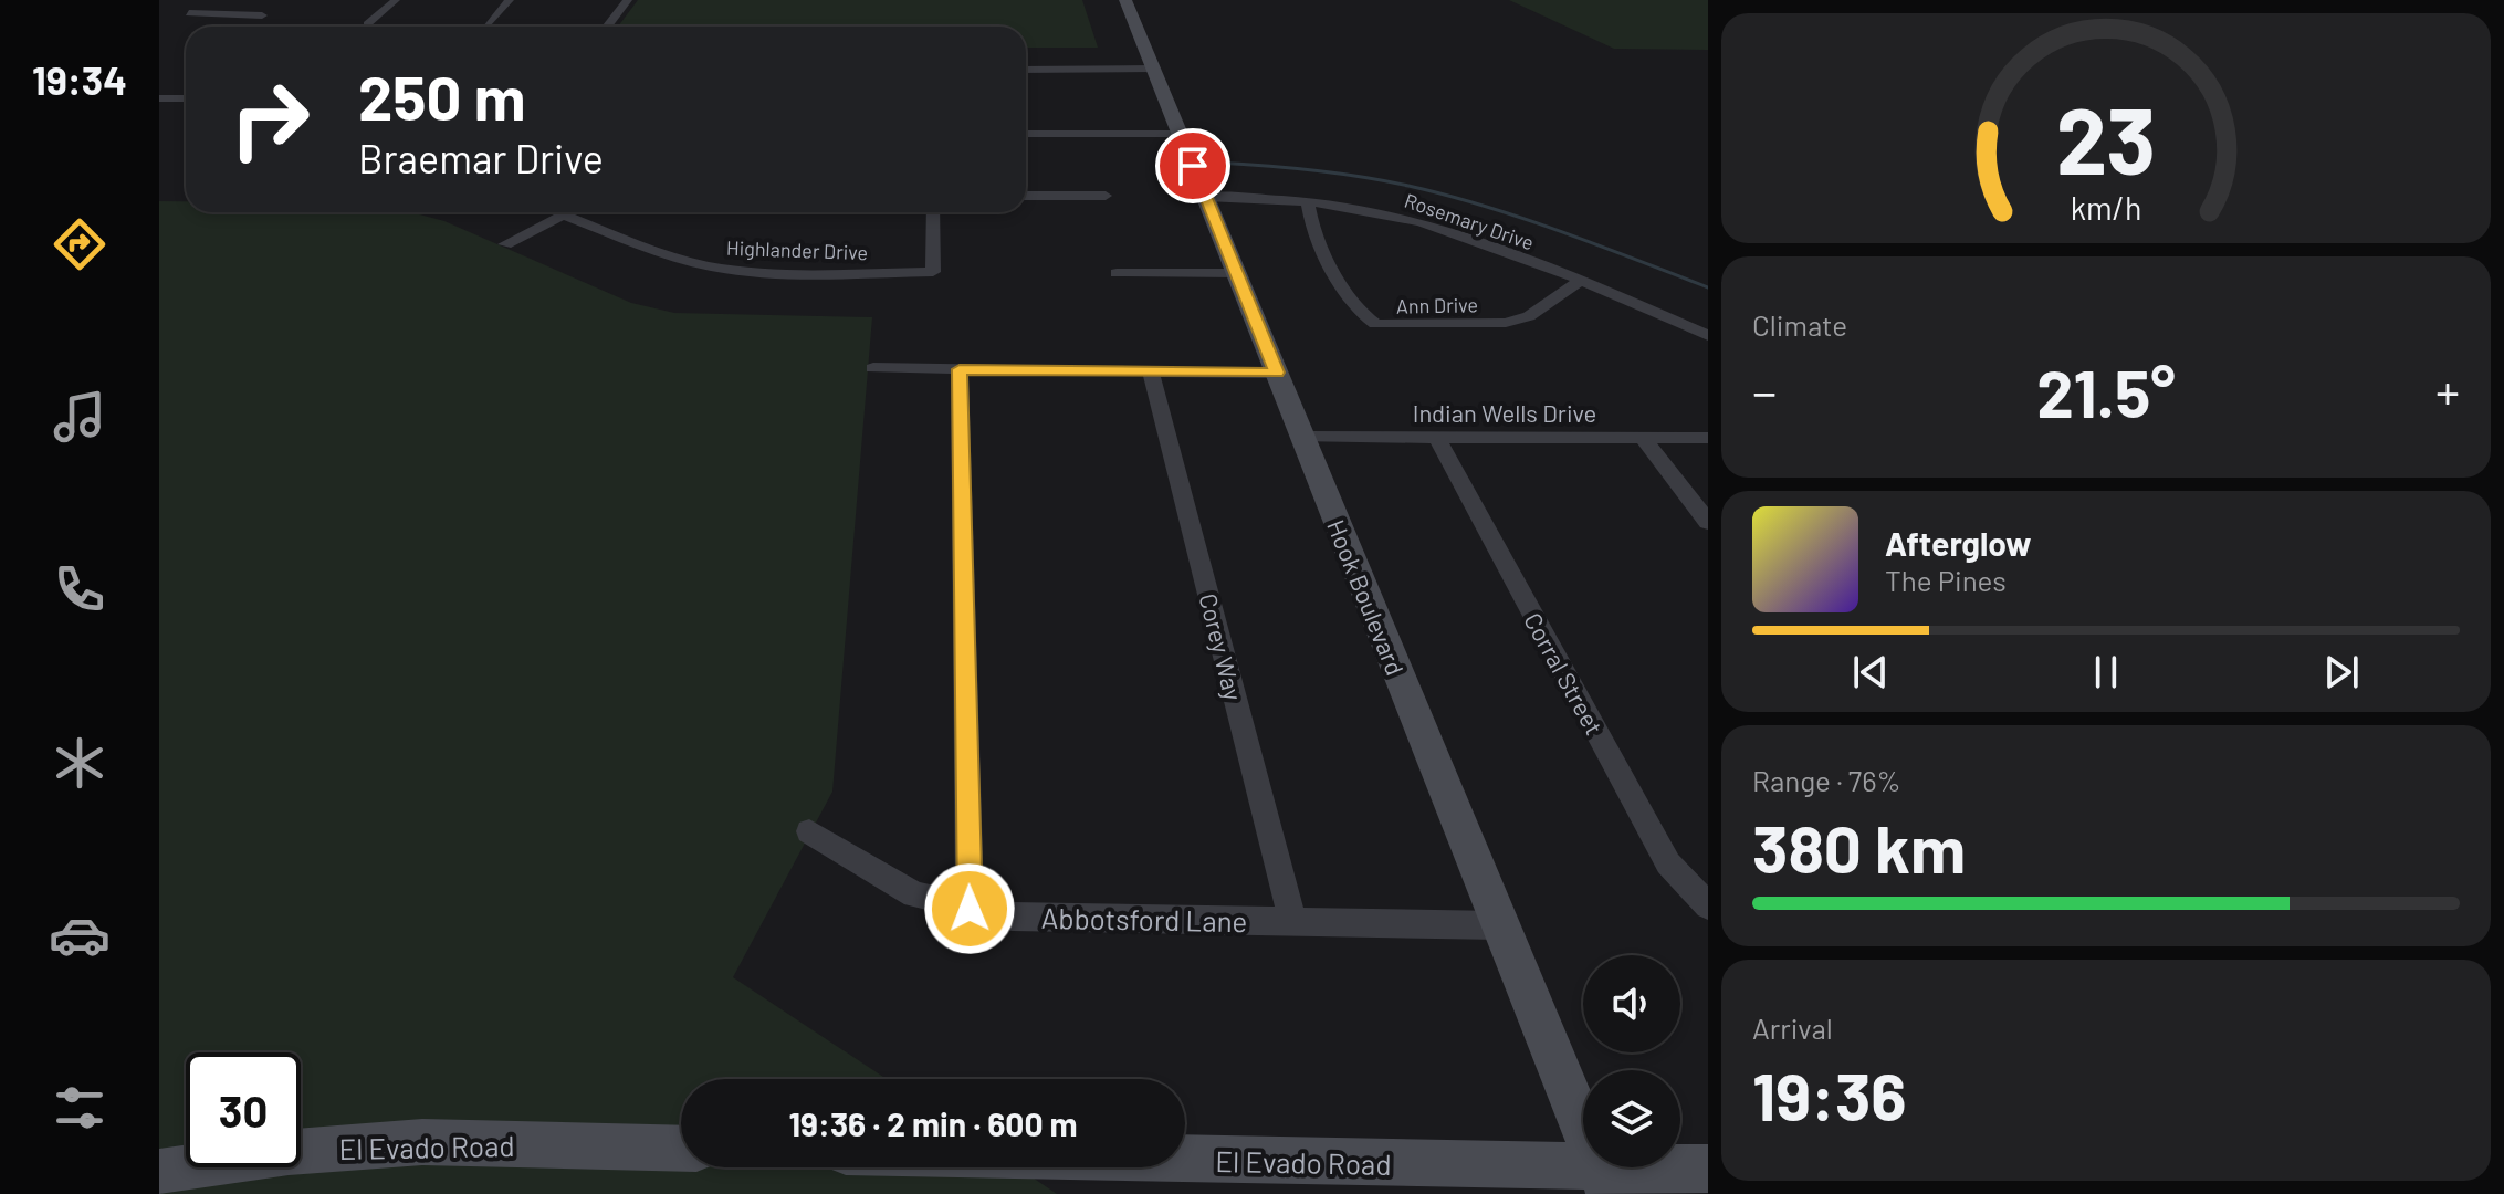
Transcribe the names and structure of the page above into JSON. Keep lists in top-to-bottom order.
{
  "streets": {
    "main road": ["Hook Boulevard", "El Evado Road"],
    "street": [
      "Rosemary Drive",
      "Highlander Drive",
      "Ann Drive",
      "Indian Wells Drive",
      "Corey Way",
      "Corral Street",
      "Abbotsford Lane"
    ]
  },
  "crossings": [
    ["Rosemary Drive", "Ann Drive"],
    ["Rosemary Drive", "Hook Boulevard"],
    ["Indian Wells Drive", "Hook Boulevard"],
    ["Indian Wells Drive", "Corral Street"],
    ["Hook Boulevard", "Abbotsford Lane"],
    ["Hook Boulevard", "El Evado Road"],
    ["Corey Way", "Abbotsford Lane"]
  ],
  "page": {
    "tabs": "19:34",
    "turn": ["250 m", "Braemar Drive"],
    "tile": [
      "Climate",
      ["Range · 76%", "380 km"],
      ["Arrival", "19:36"]
    ],
    "heat": ["−", "21.5°", "+"],
    "song": ["Afterglow", "The Pines"],
    "limit": "30",
    "trip": "19:36 · 2 min · 600 m",
    "gauge": ["23", "km/h"]
  }
}
